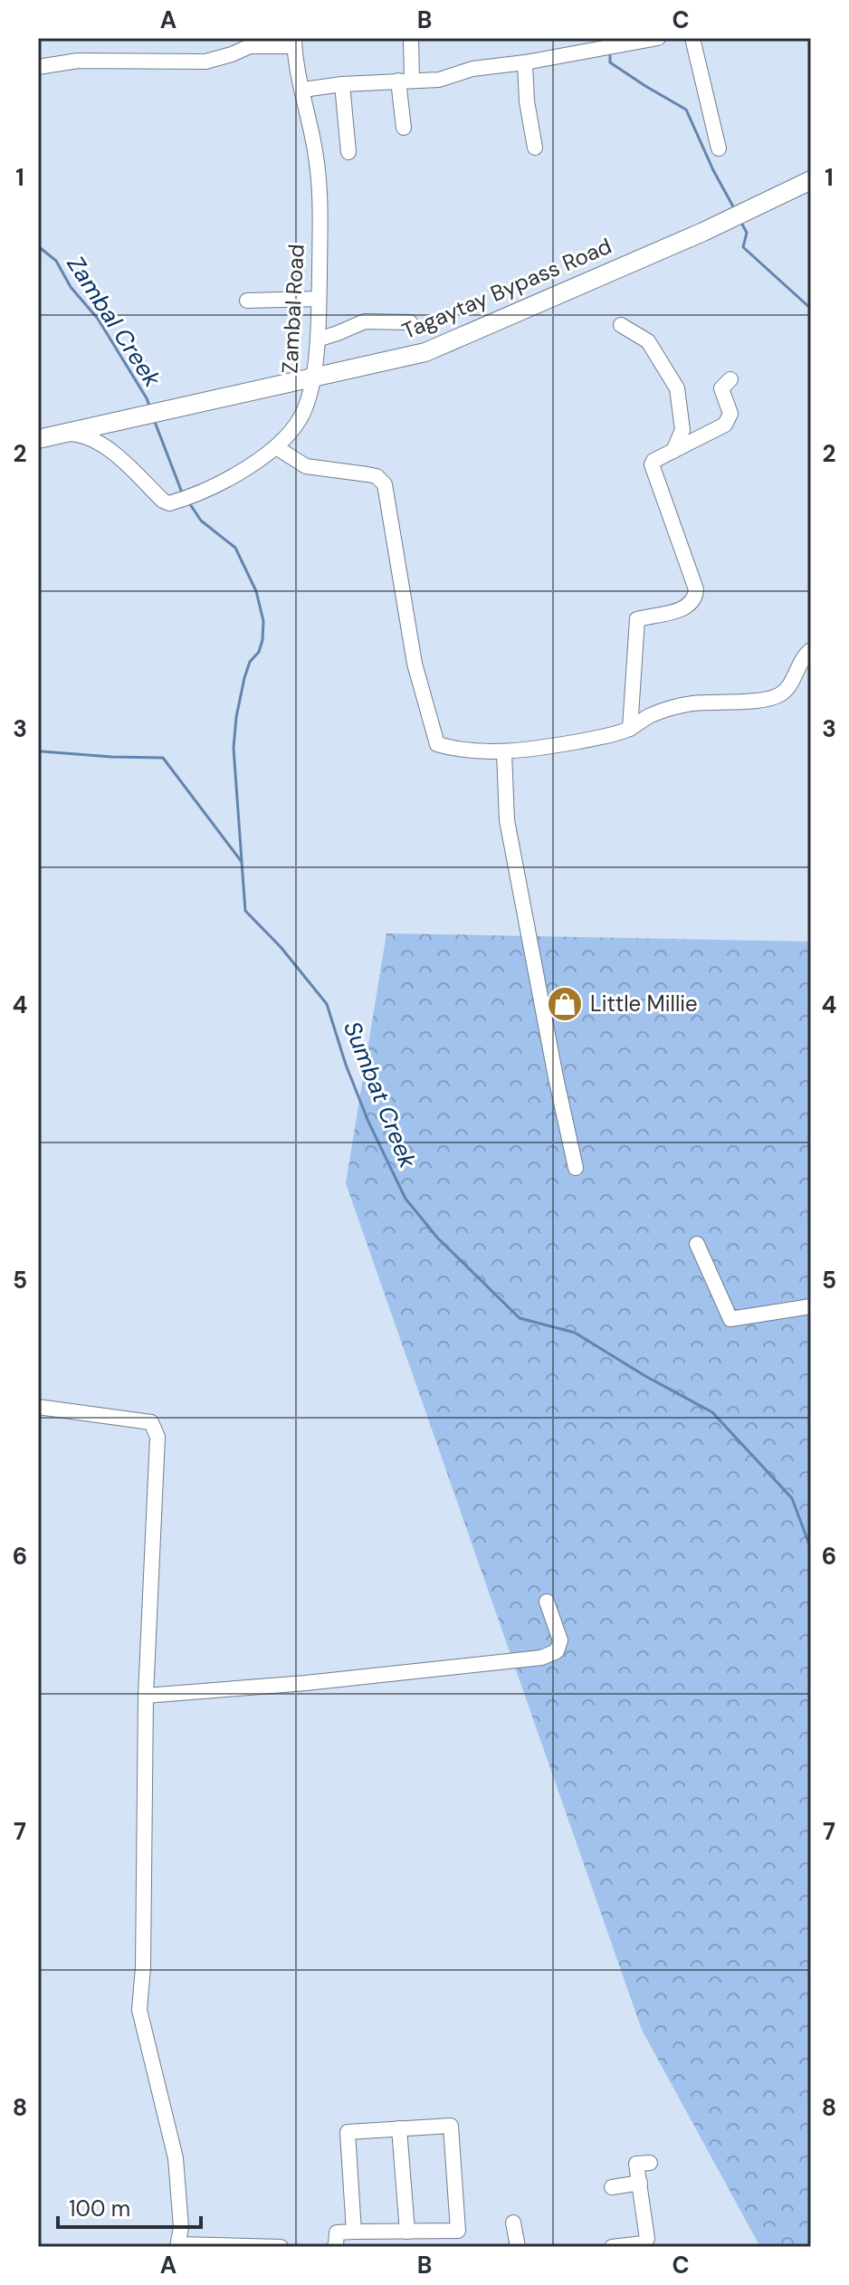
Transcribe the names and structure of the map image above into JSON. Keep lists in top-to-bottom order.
{
  "streets": {
    "main road": ["Tagaytay Bypass Road"],
    "street": ["Zambal Road"]
  },
  "crossings": [
    ["Tagaytay Bypass Road", "Zambal Road"]
  ],
  "water": ["Zambal Creek", "Sumbat Creek"],
  "places": {
    "shop": ["Little Millie"]
  },
  "scale_bar": "100 m",
  "grid": {
    "columns": ["A", "B", "C"],
    "rows": [
      "1",
      "2",
      "3",
      "4",
      "5",
      "6",
      "7",
      "8"
    ]
  }
}
